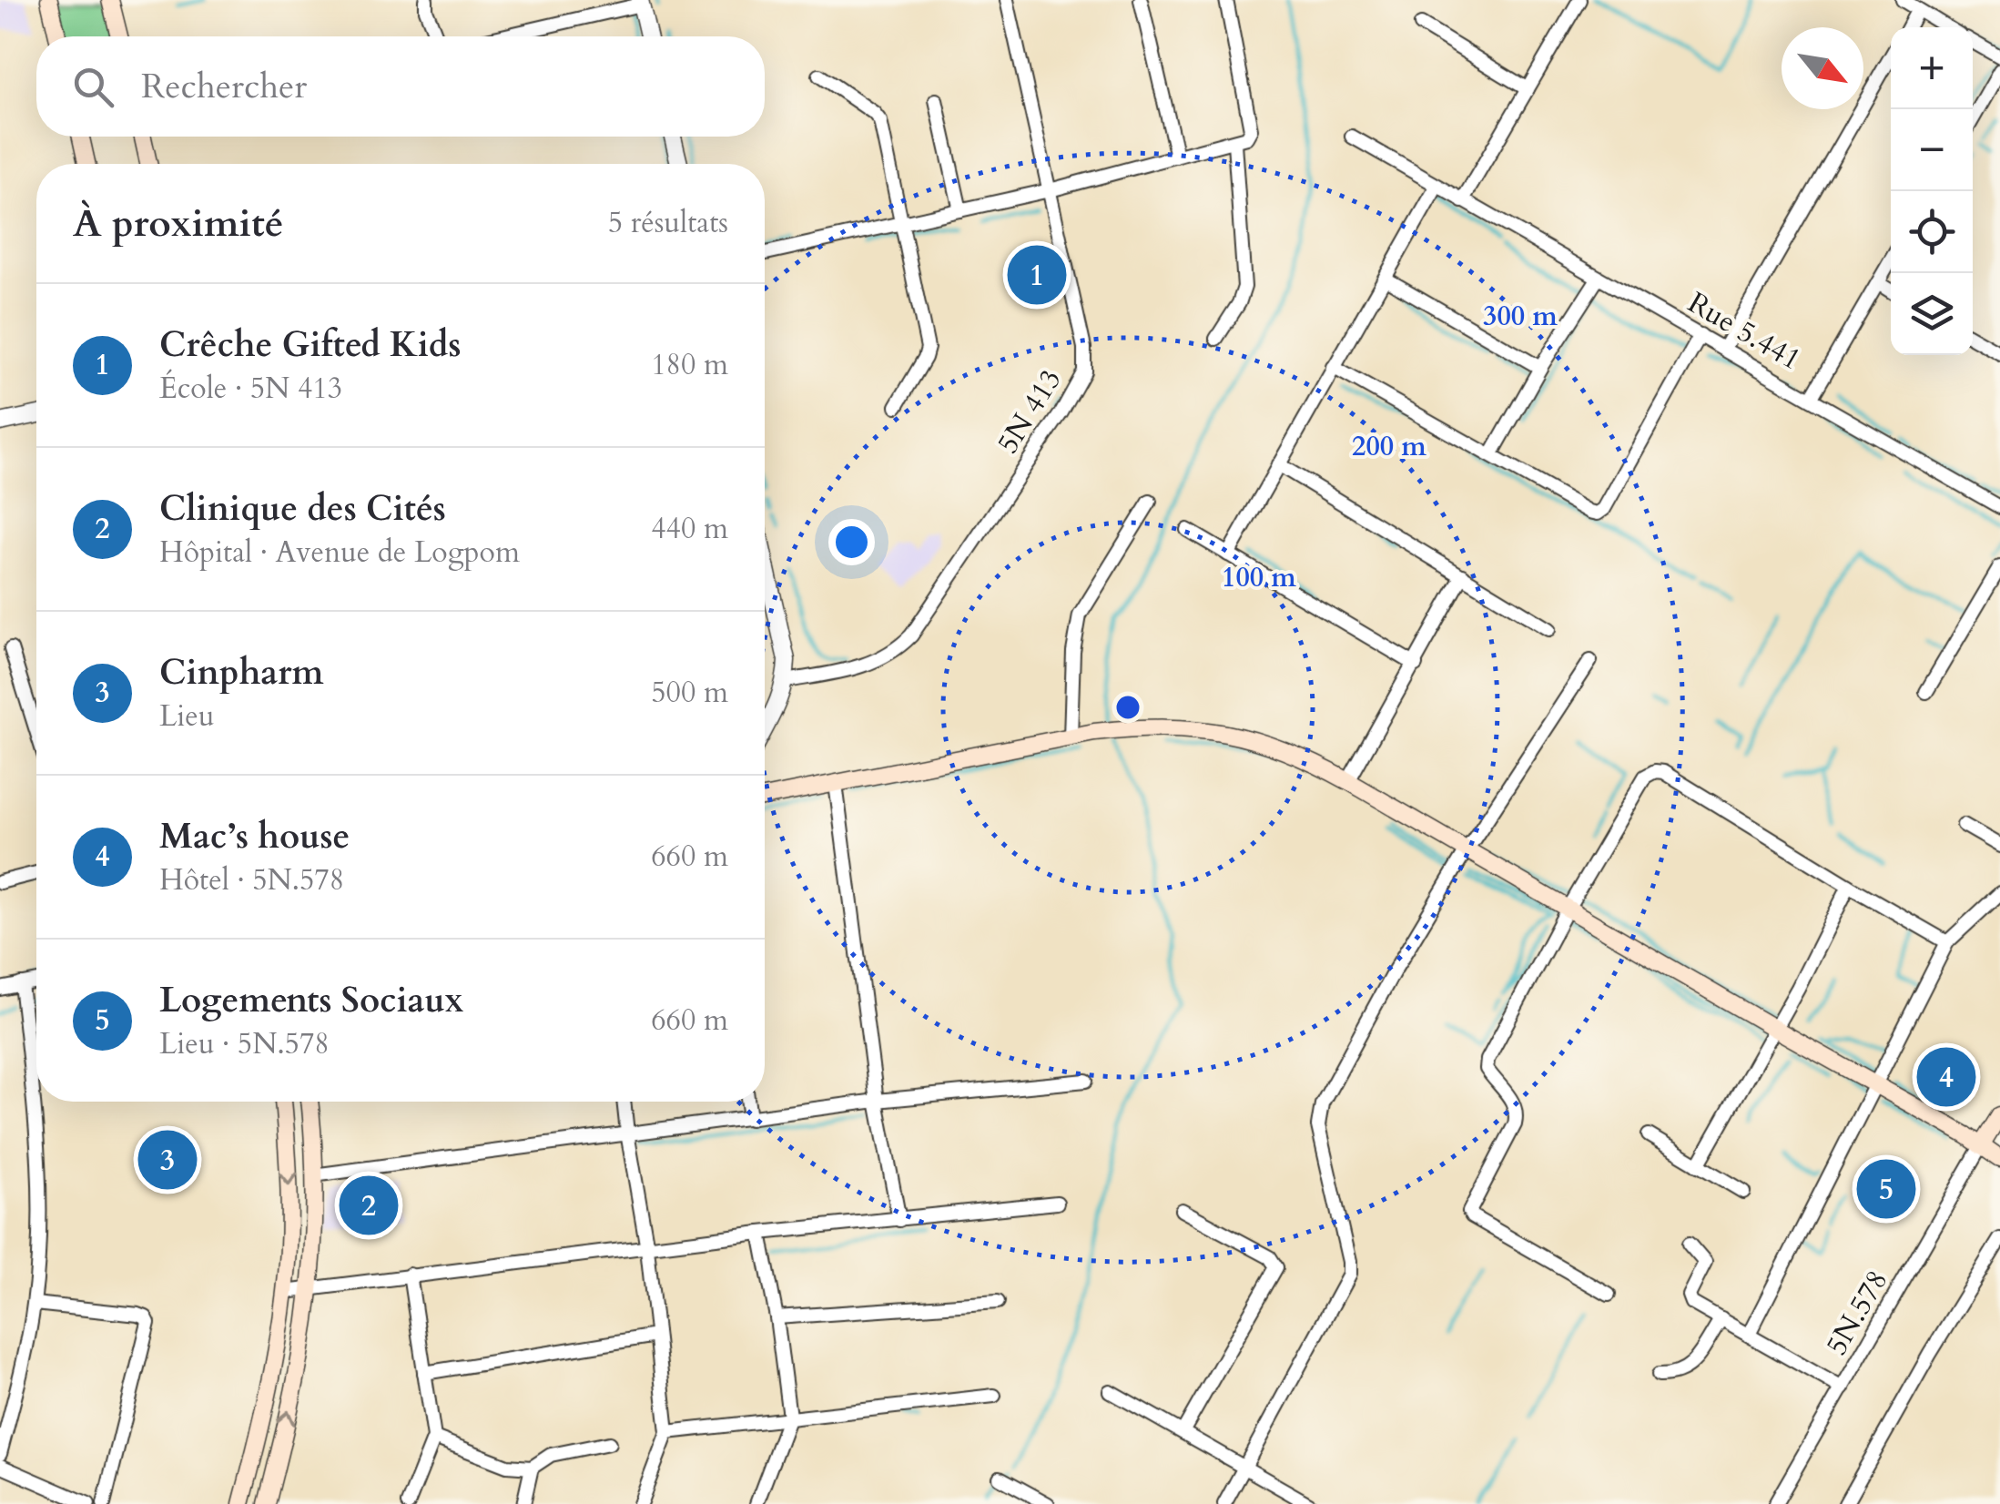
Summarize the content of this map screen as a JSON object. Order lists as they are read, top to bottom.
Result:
{
  "streets": {
    "street": ["Rue 5.441", "5N 413", "5N.578"]
  },
  "north": "bottom right",
  "page": {
    "map_buttons": ["+", "−"],
    "search": "Rechercher",
    "heading": ["À proximité", "5 résultats"],
    "pins": [
      "1",
      "4",
      "3",
      "5",
      "2"
    ],
    "list": [
      {
        "mark": "1",
        "name": "Crêche Gifted Kids",
        "note": "École · 5N 413",
        "value": "180 m"
      },
      {
        "mark": "2",
        "name": "Clinique des Cités",
        "note": "Hôpital · Avenue de Logpom",
        "value": "440 m"
      },
      {
        "mark": "3",
        "name": "Cinpharm",
        "note": "Lieu",
        "value": "500 m"
      },
      {
        "mark": "4",
        "name": "Mac’s house",
        "note": "Hôtel · 5N.578",
        "value": "660 m"
      },
      {
        "mark": "5",
        "name": "Logements Sociaux",
        "note": "Lieu · 5N.578",
        "value": "660 m"
      }
    ]
  },
  "rings": ["300 m", "200 m", "100 m"]
}
